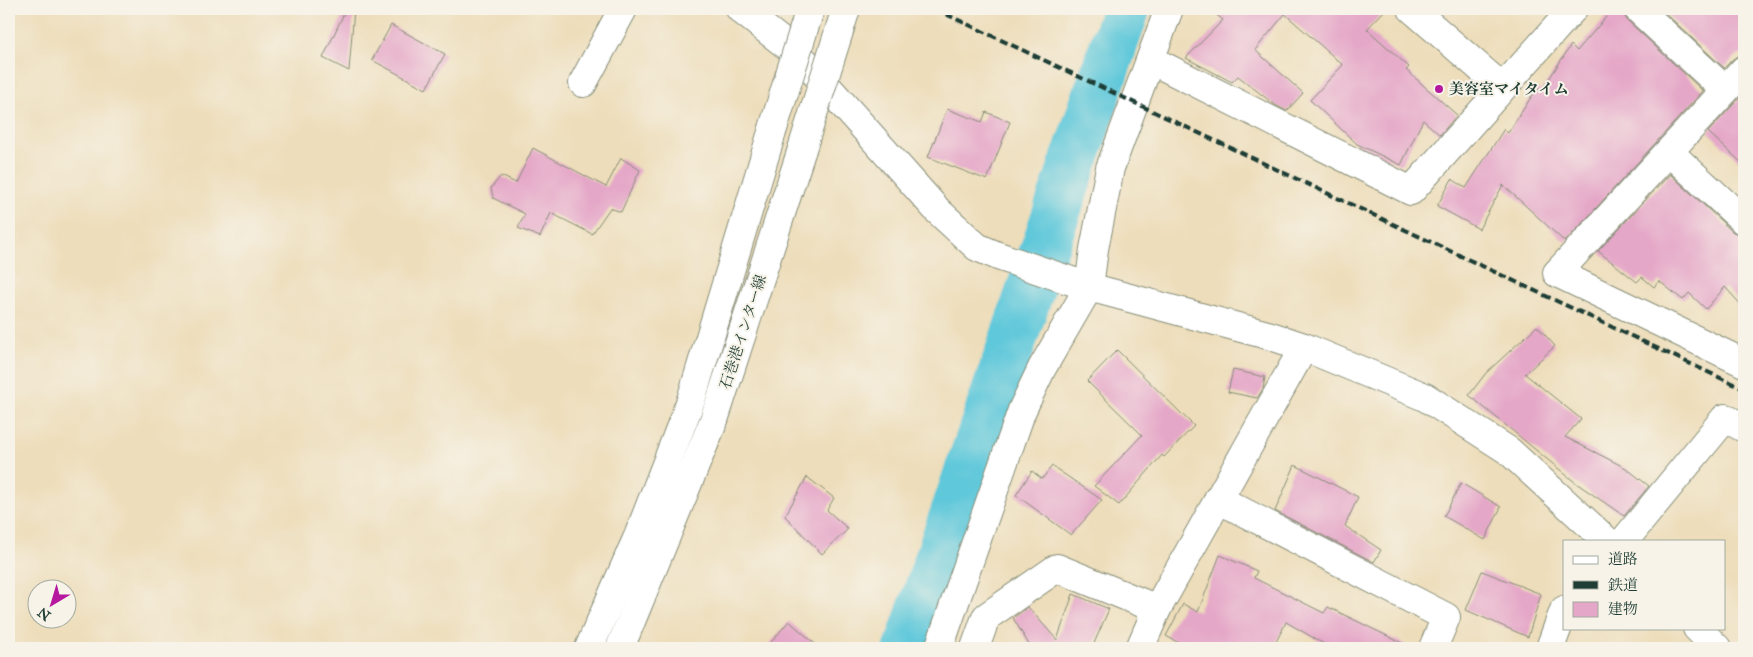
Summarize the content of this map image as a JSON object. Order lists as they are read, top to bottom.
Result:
{
  "streets": {
    "street": ["石巻港インター線"]
  },
  "places": ["美容室マイタイム"],
  "legend": ["道路", "鉄道", "建物"],
  "north": "bottom left"
}
